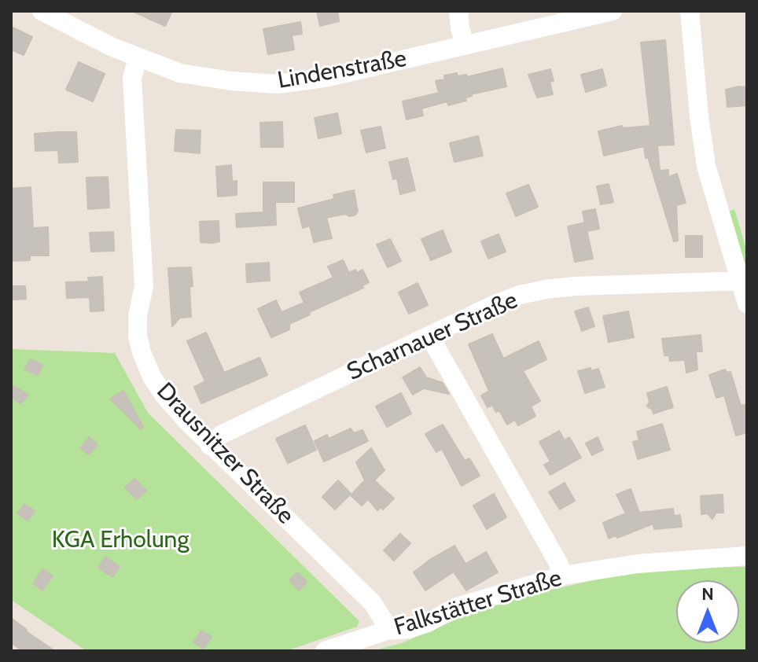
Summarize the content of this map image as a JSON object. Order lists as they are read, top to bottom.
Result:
{
  "streets": {
    "street": [
      "Lindenstraße",
      "Scharnauer Straße",
      "Drausnitzer Straße",
      "Falkstätter Straße"
    ]
  },
  "crossings": [
    ["Lindenstraße", "Drausnitzer Straße"],
    ["Scharnauer Straße", "Drausnitzer Straße"],
    ["Drausnitzer Straße", "Falkstätter Straße"]
  ],
  "parks": ["KGA Erholung"],
  "north": "top"
}
